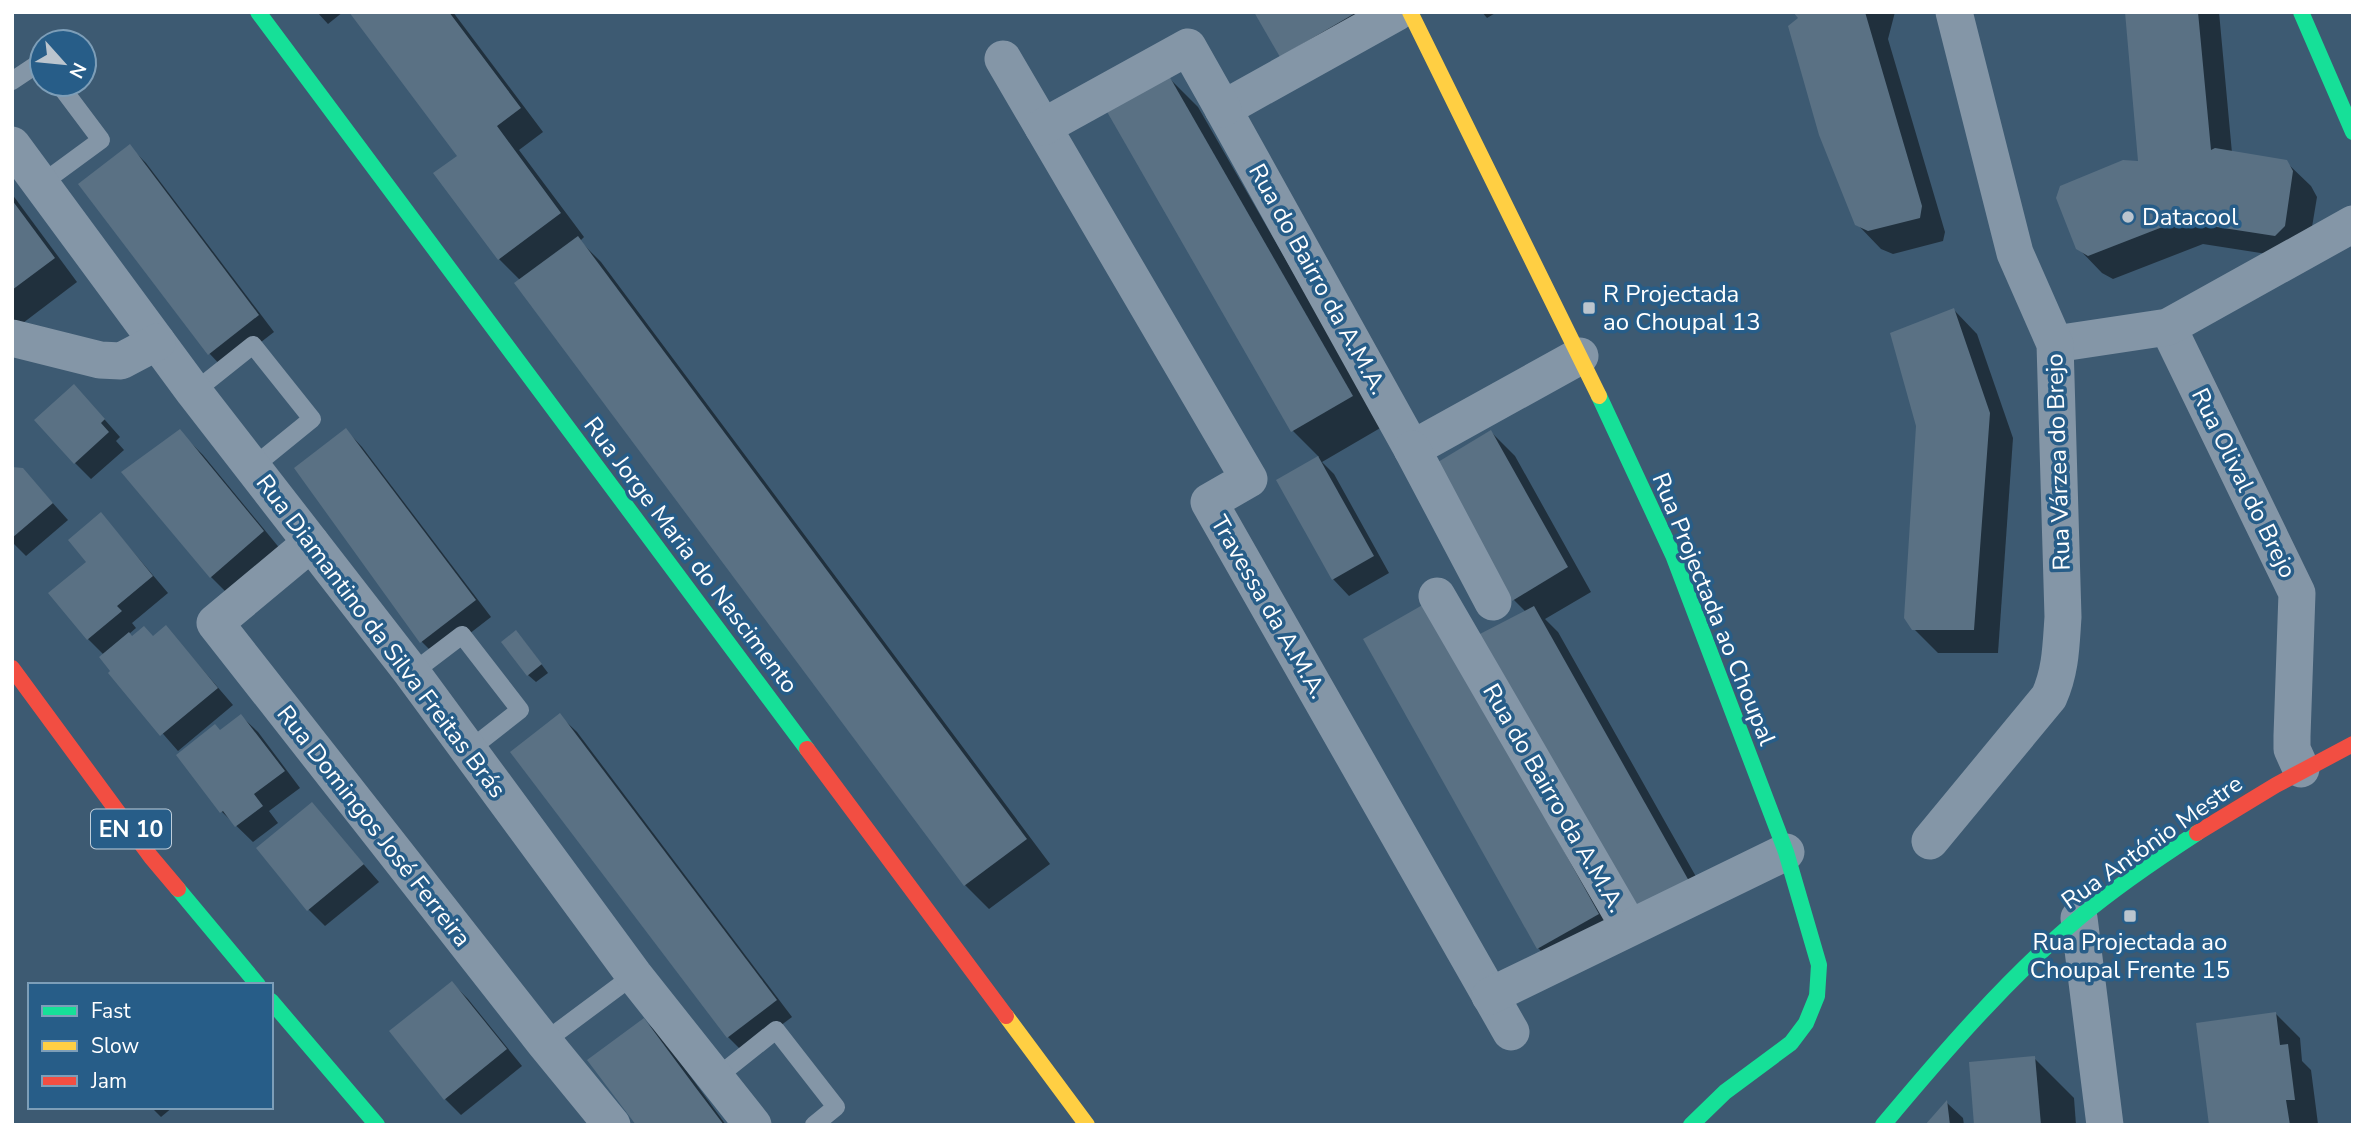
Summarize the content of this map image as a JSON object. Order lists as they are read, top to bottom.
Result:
{
  "streets": {
    "street": [
      "Rua do Bairro da A.M.A.",
      "Rua Várzea do Brejo",
      "Rua Olival do Brejo",
      "Rua Jorge Maria do Nascimento",
      "Travessa da A.M.A.",
      "Rua Projectada ao Choupal",
      "Rua Diamantino da Silva Freitas Brás",
      "Rua Domingos José Ferreira",
      "EN 10",
      "Rua António Mestre"
    ]
  },
  "crossings": [
    ["Rua do Bairro da A.M.A.", "Travessa da A.M.A."],
    ["Rua do Bairro da A.M.A.", "Rua Projectada ao Choupal"],
    ["Rua Olival do Brejo", "Rua António Mestre"],
    ["Rua Diamantino da Silva Freitas Brás", "Rua Domingos José Ferreira"]
  ],
  "places": {
    "other": ["Datacool"],
    "transit": ["R Projectada ao Choupal 13", "Rua Projectada ao Choupal Frente 15"]
  },
  "legend": ["Fast", "Slow", "Jam"],
  "north": "bottom right"
}
